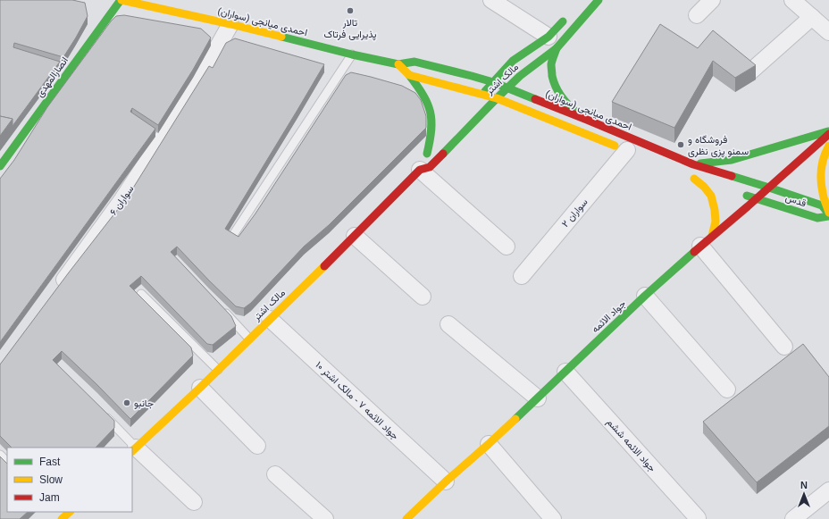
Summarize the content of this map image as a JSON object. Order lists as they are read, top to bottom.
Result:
{
  "streets": {
    "main road": [
      "احمدی میانجی (سواران)",
      "انصارالمهدی",
      "مالک اشتر",
      "قدس",
      "جواد الائمه"
    ],
    "street": [
      "سواران ۶",
      "سواران ۲",
      "جواد الائمه ۷ - مالک اشتر ۱۰",
      "جواد الائمه ششم"
    ]
  },
  "crossings": [
    ["احمدی میانجی (سواران)", "انصارالمهدی"],
    ["احمدی میانجی (سواران)", "مالک اشتر"],
    ["احمدی میانجی (سواران)", "سواران ۶"],
    ["احمدی میانجی (سواران)", "قدس"],
    ["احمدی میانجی (سواران)", "جواد الائمه"],
    ["مالک اشتر", "جواد الائمه ۷ - مالک اشتر ۱۰"],
    ["قدس", "جواد الائمه"],
    ["جواد الائمه", "جواد الائمه ۷ - مالک اشتر ۱۰"],
    ["جواد الائمه", "جواد الائمه ششم"]
  ],
  "places": ["تالار پذیرایی فرتاک", "فروشگاه و سمنو پزی نظری", "جانبو"],
  "legend": ["Fast", "Slow", "Jam"],
  "north": "top"
}
